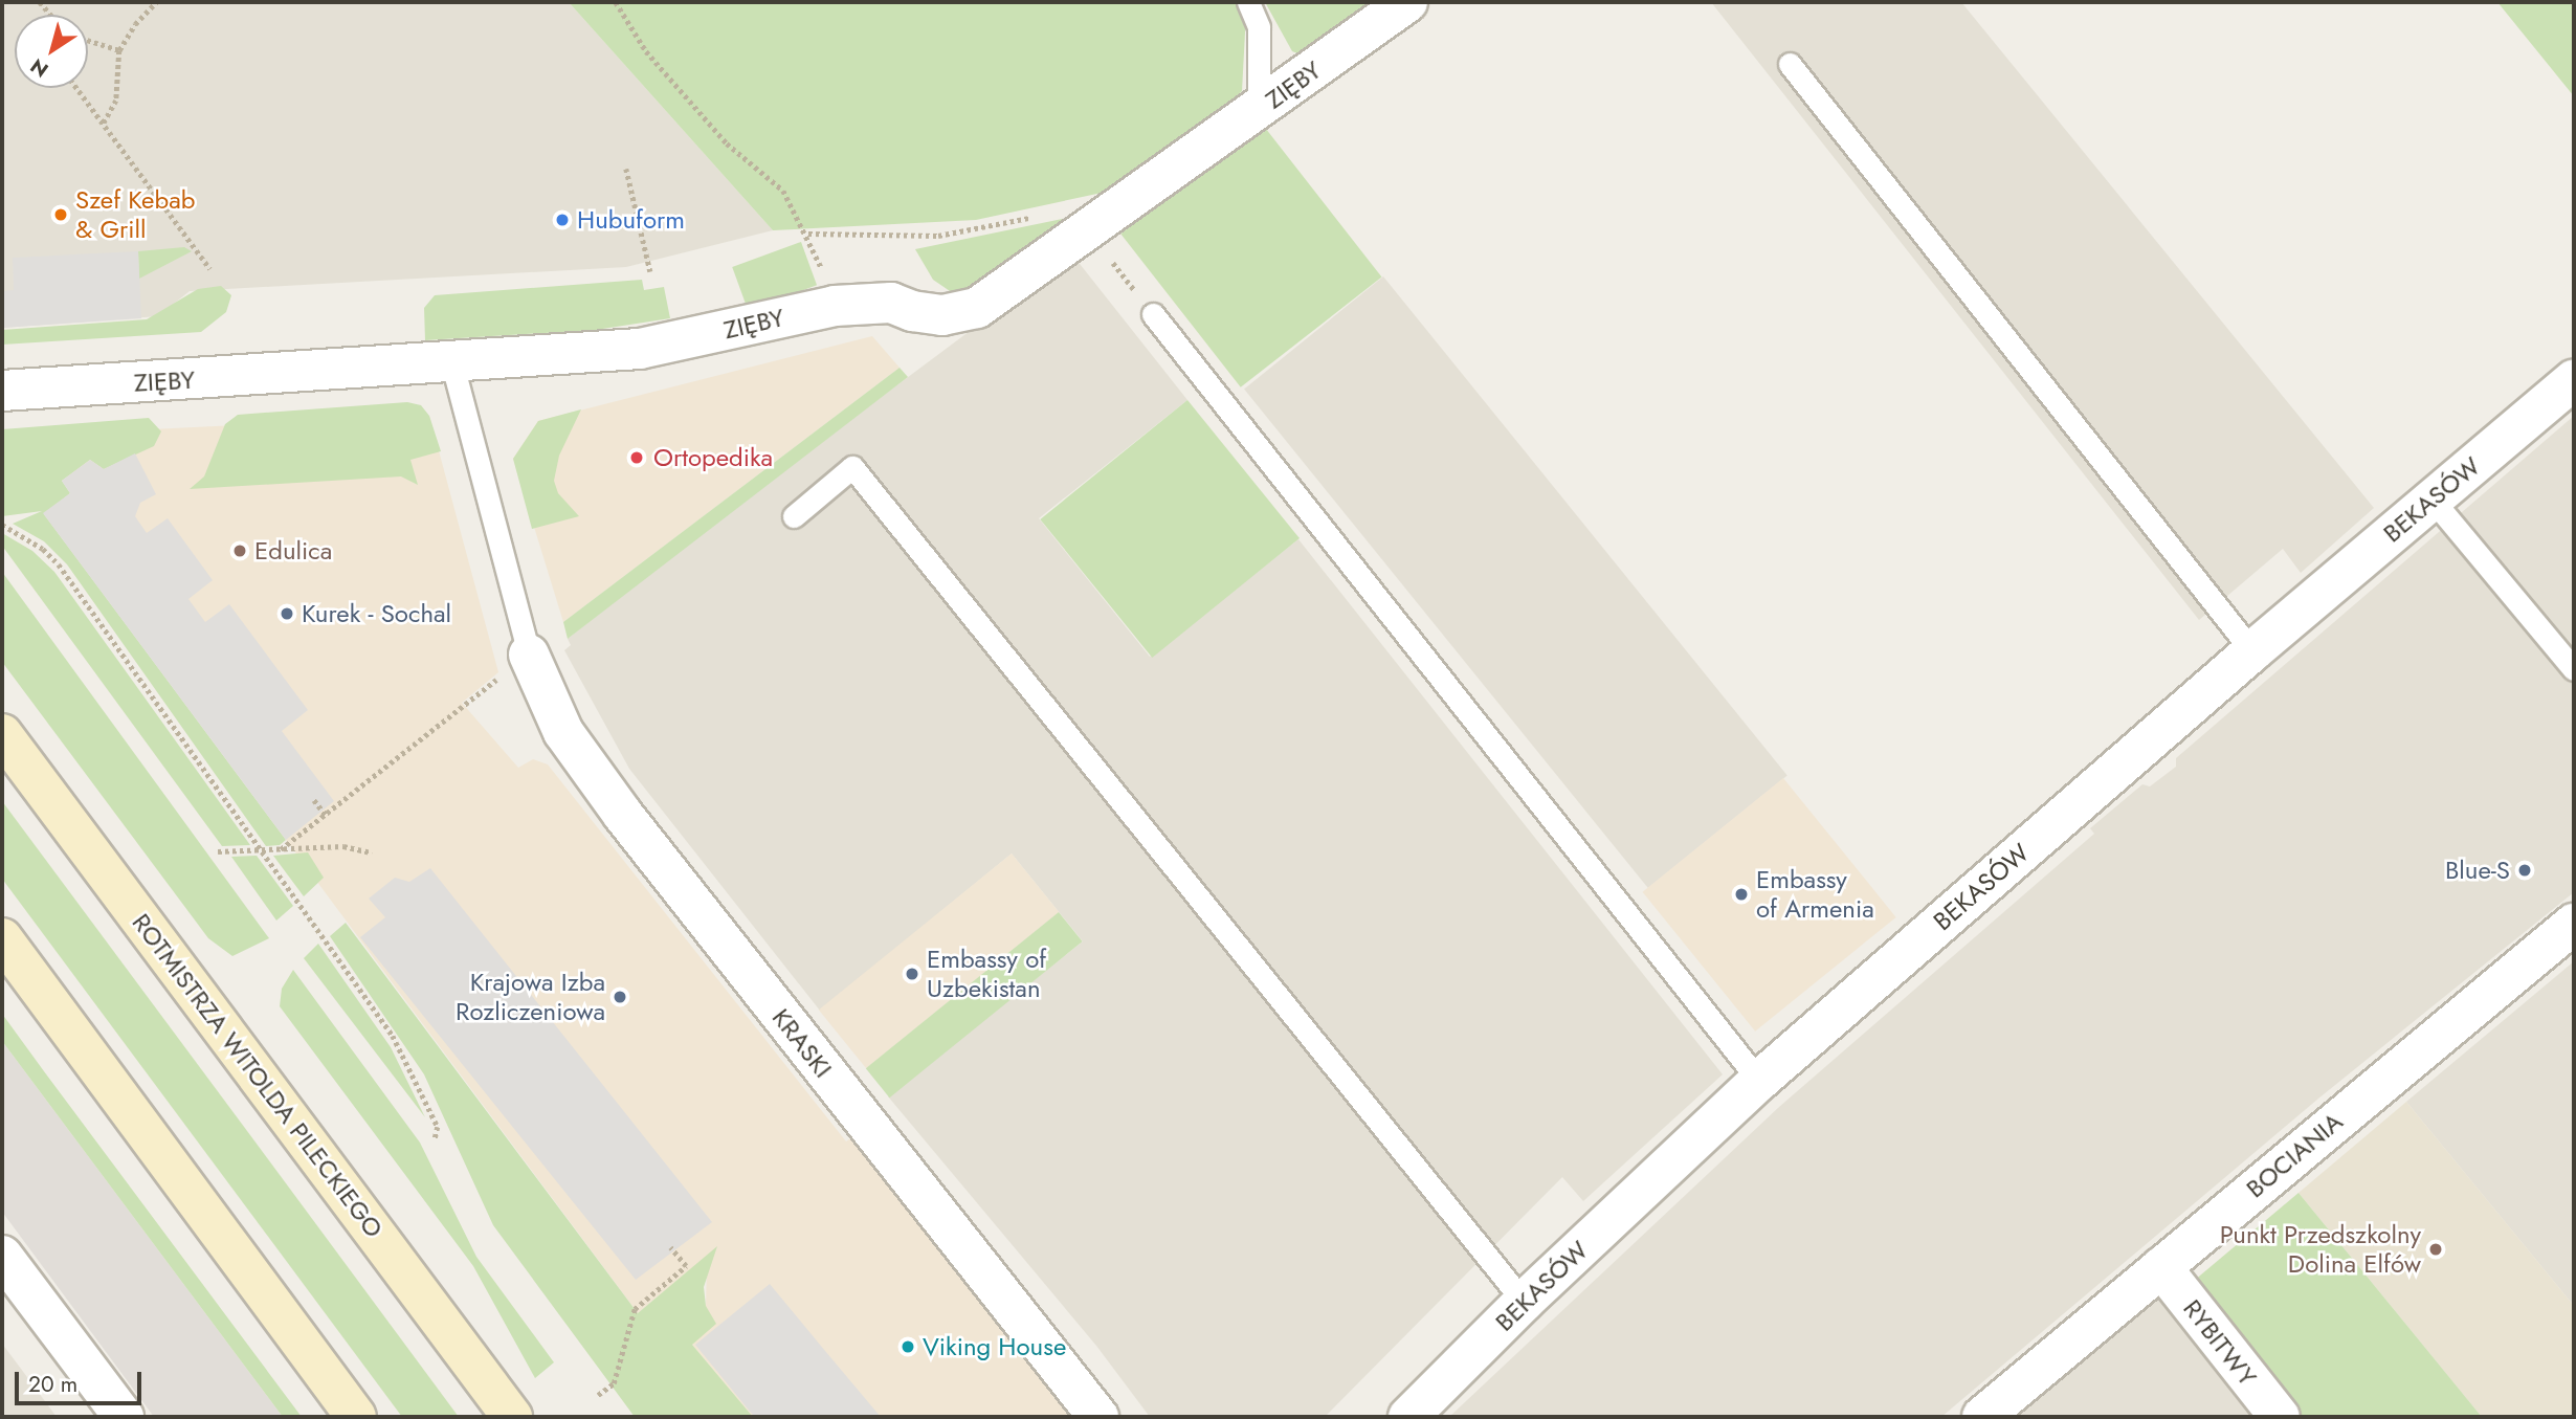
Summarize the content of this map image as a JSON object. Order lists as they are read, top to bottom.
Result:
{
  "streets": {
    "main road": ["ROTMISTRZA WITOLDA PILECKIEGO"],
    "street": [
      "ZIĘBY",
      "BEKASÓW",
      "KRASKI",
      "BOCIANIA",
      "RYBITWY"
    ]
  },
  "crossings": [
    ["BOCIANIA", "RYBITWY"]
  ],
  "places": [
    "Szef Kebab & Grill",
    "Hubuform",
    "Ortopedika",
    "Edulica",
    "Kurek - Sochal",
    "Blue-S",
    "Embassy of Armenia",
    "Embassy of Uzbekistan",
    "Krajowa Izba Rozliczeniowa",
    "Punkt Przedszkolny Dolina Elfów",
    "Viking House"
  ],
  "scale_bar": "20 m",
  "north": "bottom left"
}
